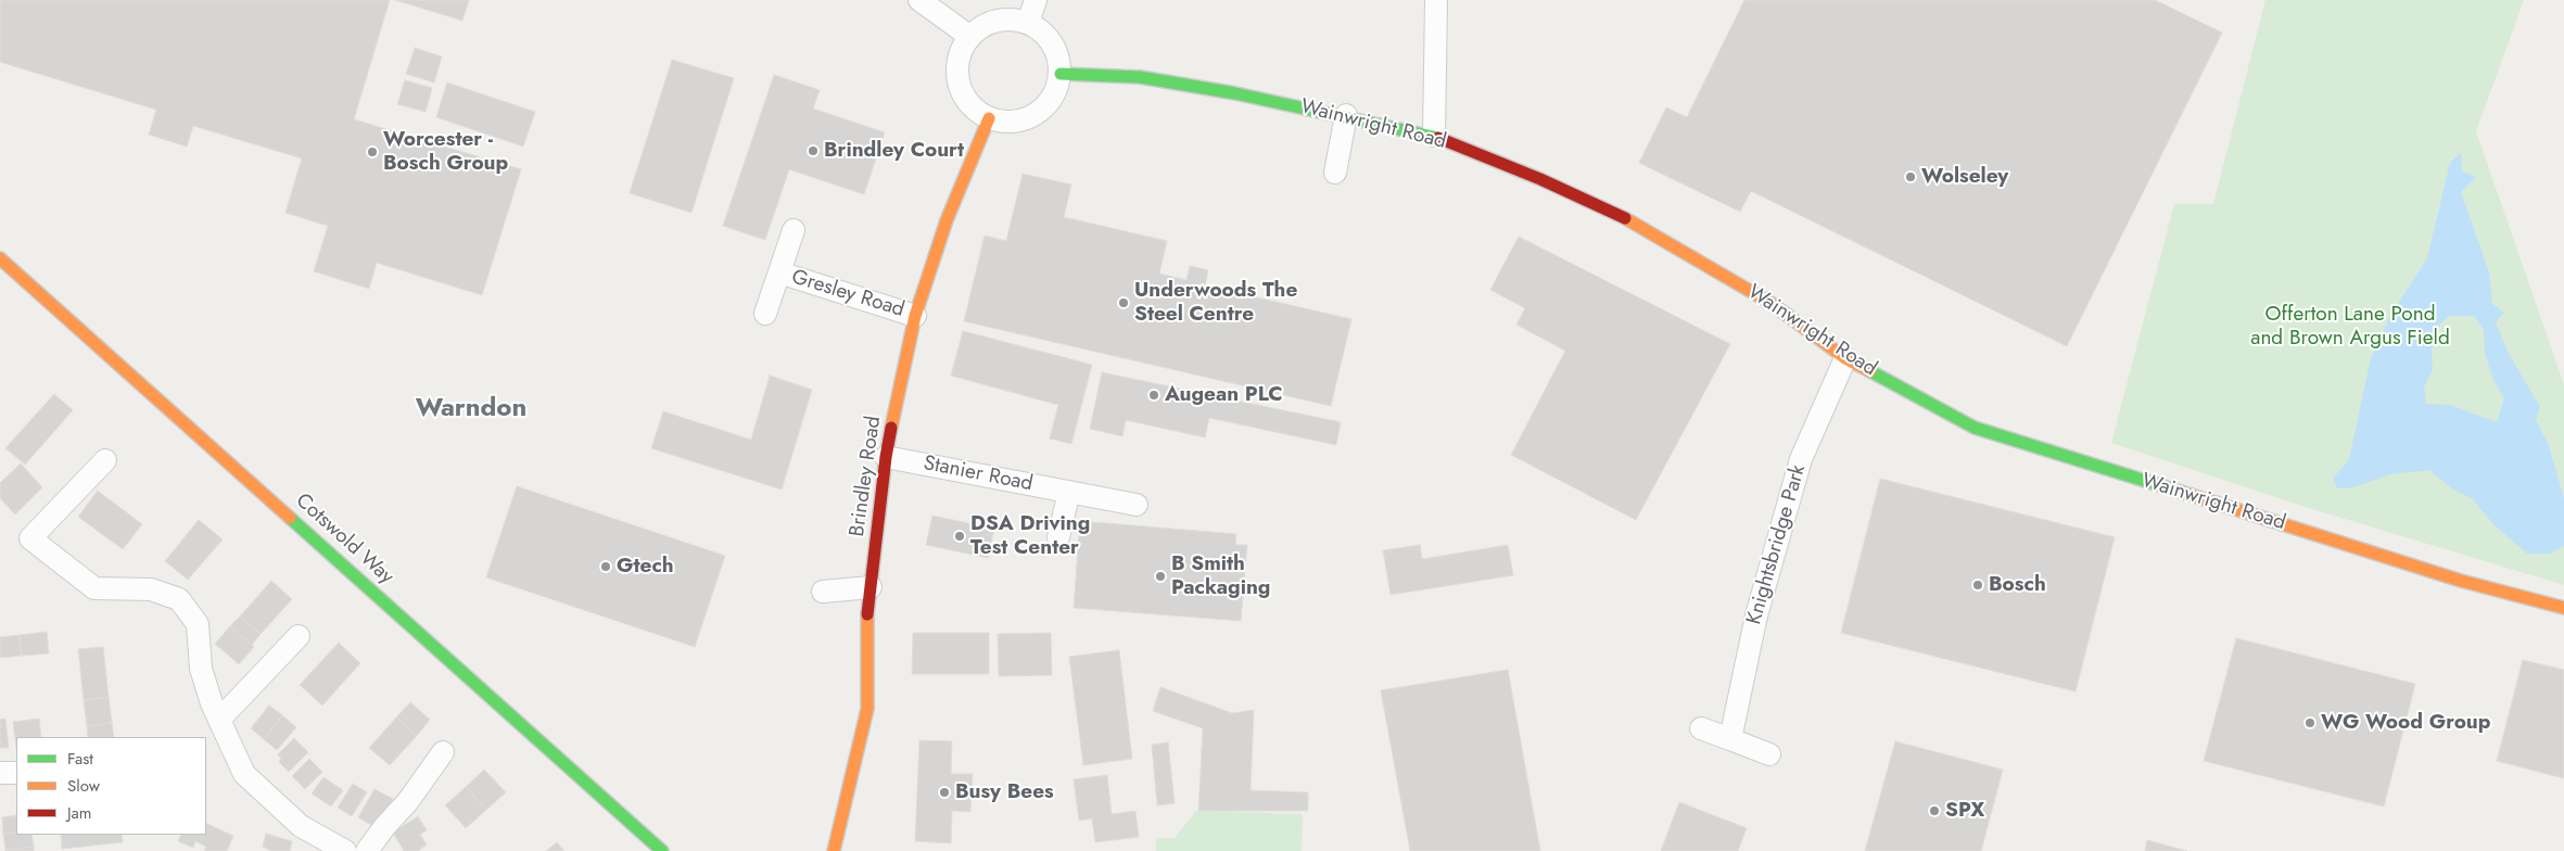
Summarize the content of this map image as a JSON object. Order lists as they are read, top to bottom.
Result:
{
  "streets": {
    "street": [
      "Wainwright Road",
      "Gresley Road",
      "Stanier Road",
      "Brindley Road",
      "Cotswold Way",
      "Knightsbridge Park"
    ]
  },
  "crossings": [
    ["Wainwright Road", "Brindley Road"],
    ["Wainwright Road", "Knightsbridge Park"],
    ["Gresley Road", "Brindley Road"],
    ["Stanier Road", "Brindley Road"]
  ],
  "districts": ["Warndon"],
  "parks": ["Offerton Lane Pond and Brown Argus Field"],
  "places": [
    "Brindley Court",
    "Worcester - Bosch Group",
    "Wolseley",
    "Underwoods The Steel Centre",
    "Augean PLC",
    "DSA Driving Test Center",
    "Gtech",
    "B Smith Packaging",
    "Bosch",
    "WG Wood Group",
    "Busy Bees",
    "SPX"
  ],
  "legend": ["Fast", "Slow", "Jam"]
}
